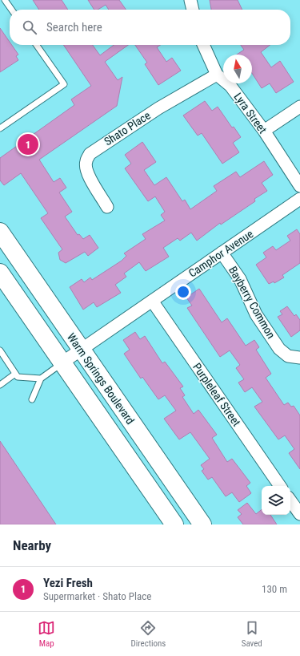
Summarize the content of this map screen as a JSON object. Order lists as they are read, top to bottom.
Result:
{
  "streets": {
    "main road": ["Warm Springs Boulevard"],
    "street": [
      "Lyra Street",
      "Shato Place",
      "Camphor Avenue",
      "Bayberry Common",
      "Purpleleaf Street"
    ]
  },
  "crossings": [
    ["Lyra Street", "Shato Place"],
    ["Camphor Avenue", "Bayberry Common"],
    ["Camphor Avenue", "Warm Springs Boulevard"],
    ["Camphor Avenue", "Purpleleaf Street"]
  ],
  "north": "top",
  "page": {
    "search": "Search here",
    "pins": "1",
    "heading": "Nearby",
    "list": [
      {
        "mark": "1",
        "name": "Yezi Fresh",
        "note": "Supermarket · Shato Place",
        "value": "130 m"
      }
    ],
    "nav": ["Map", "Directions", "Saved"]
  }
}
